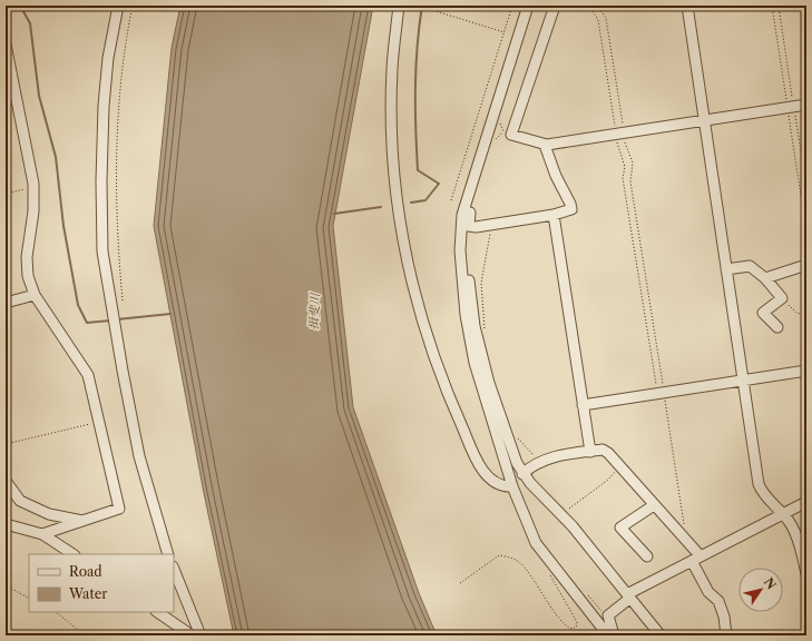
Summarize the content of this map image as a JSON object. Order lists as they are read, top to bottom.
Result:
{
  "water": ["揖斐川"],
  "legend": ["Road", "Water"],
  "north": "top right"
}
